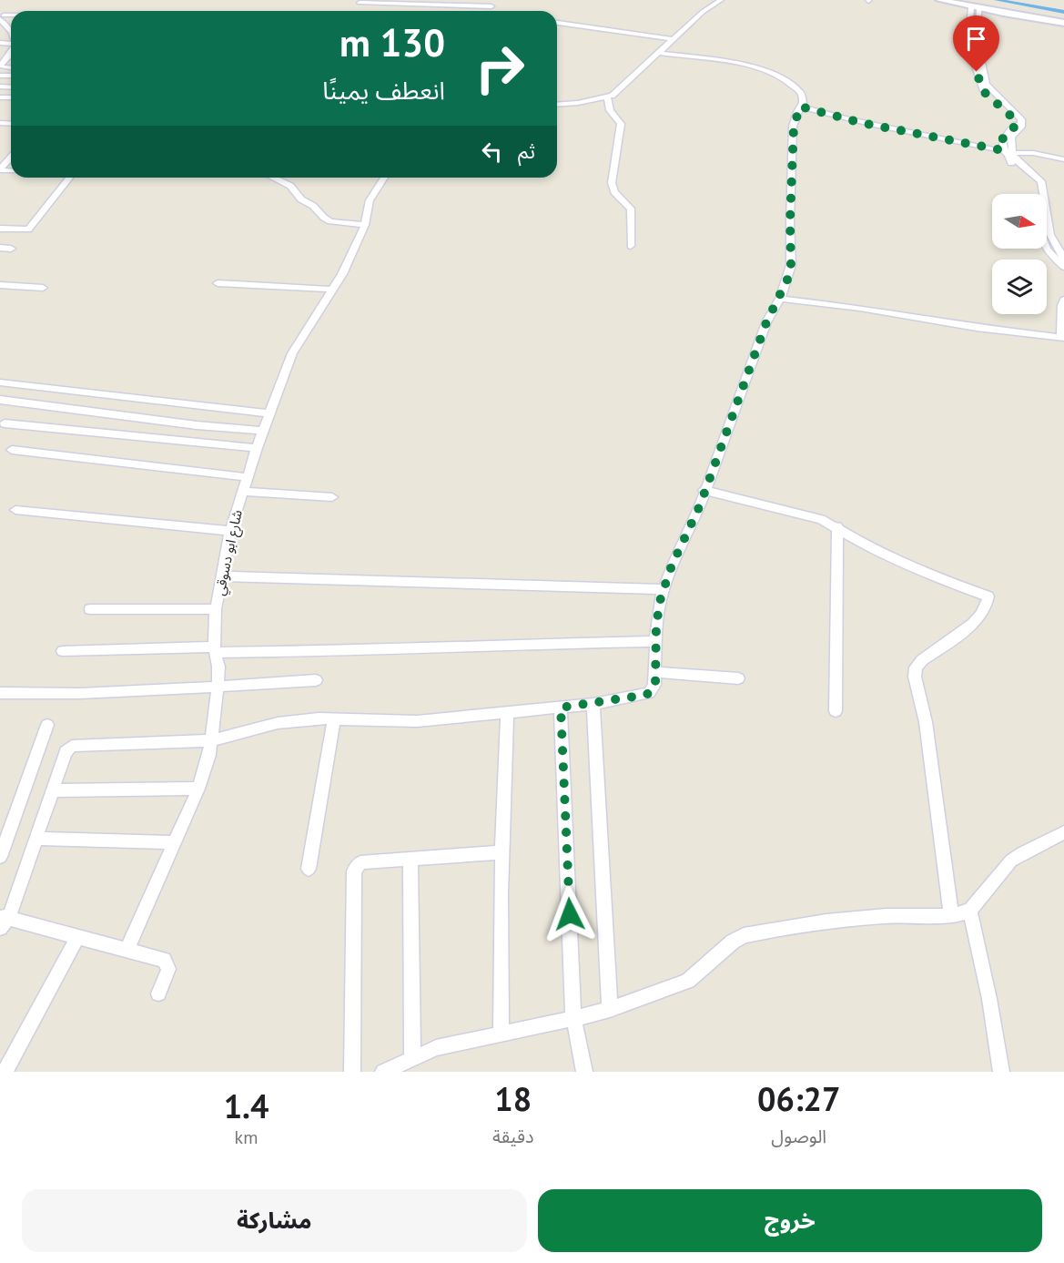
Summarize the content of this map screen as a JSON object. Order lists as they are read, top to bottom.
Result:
{
  "streets": {
    "street": ["شارع ابو دسوقي"]
  },
  "north": "right",
  "page": {
    "turn": ["130 m", "انعطف يمينًا"],
    "then": "ثم",
    "eta": [
      "06:27",
      "الوصول",
      "18",
      "دقيقة",
      "1.4",
      "km"
    ],
    "buttons": ["خروج", "مشاركة"]
  }
}
